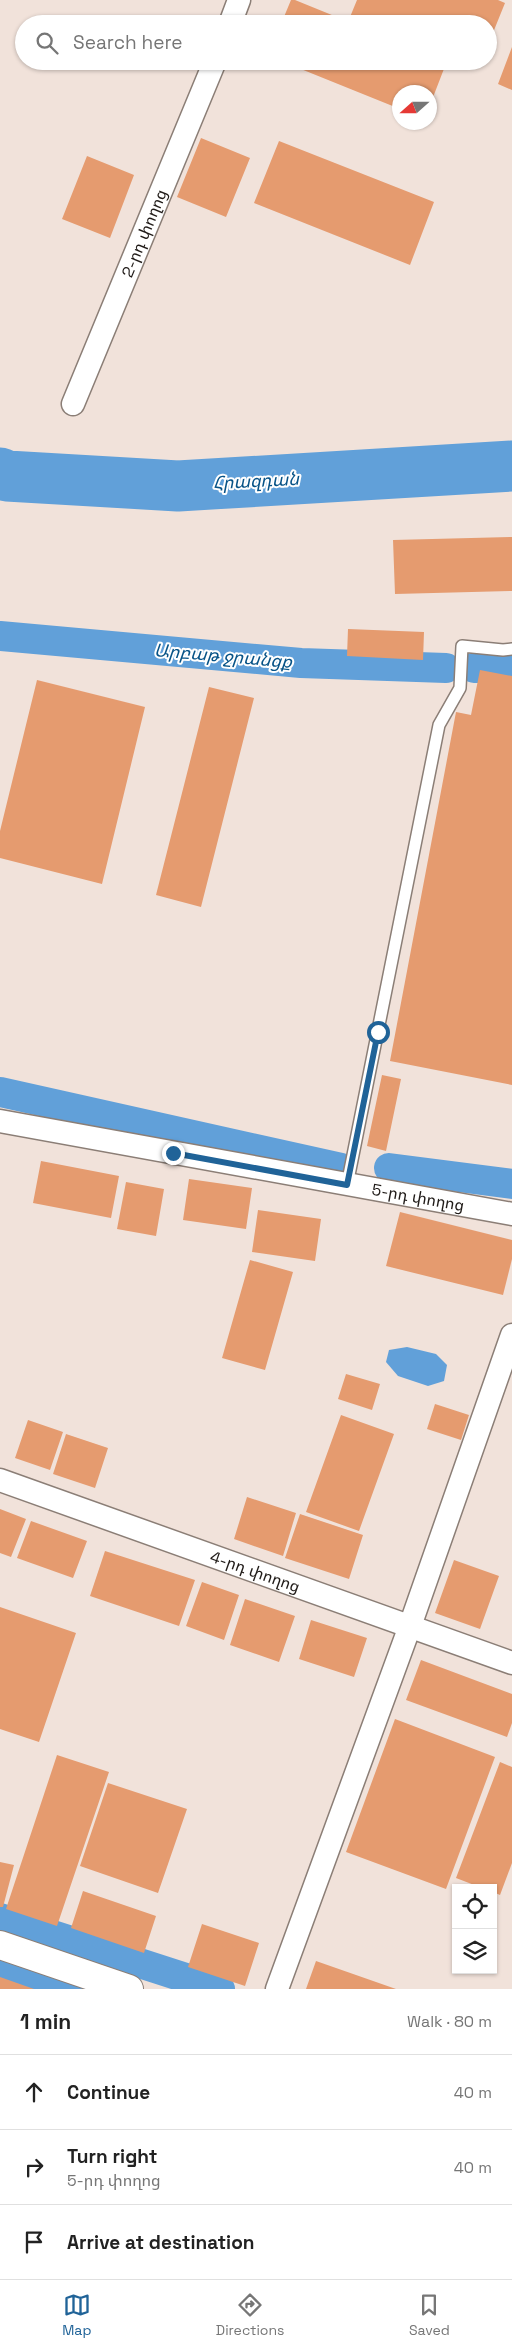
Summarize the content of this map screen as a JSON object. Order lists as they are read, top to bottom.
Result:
{
  "streets": {
    "street": ["2-րդ փողոց", "5-րդ փողոց", "4-րդ փողոց"]
  },
  "water": ["Հրազդան", "Արբաթ ջրանցք"],
  "north": "left",
  "page": {
    "search": "Search here",
    "heading": ["1 min", "Walk · 80 m"],
    "list": [
      ["Continue", "40 m"],
      ["Turn right", "5-րդ փողոց", "40 m"],
      "Arrive at destination"
    ],
    "nav": ["Map", "Directions", "Saved"]
  }
}
